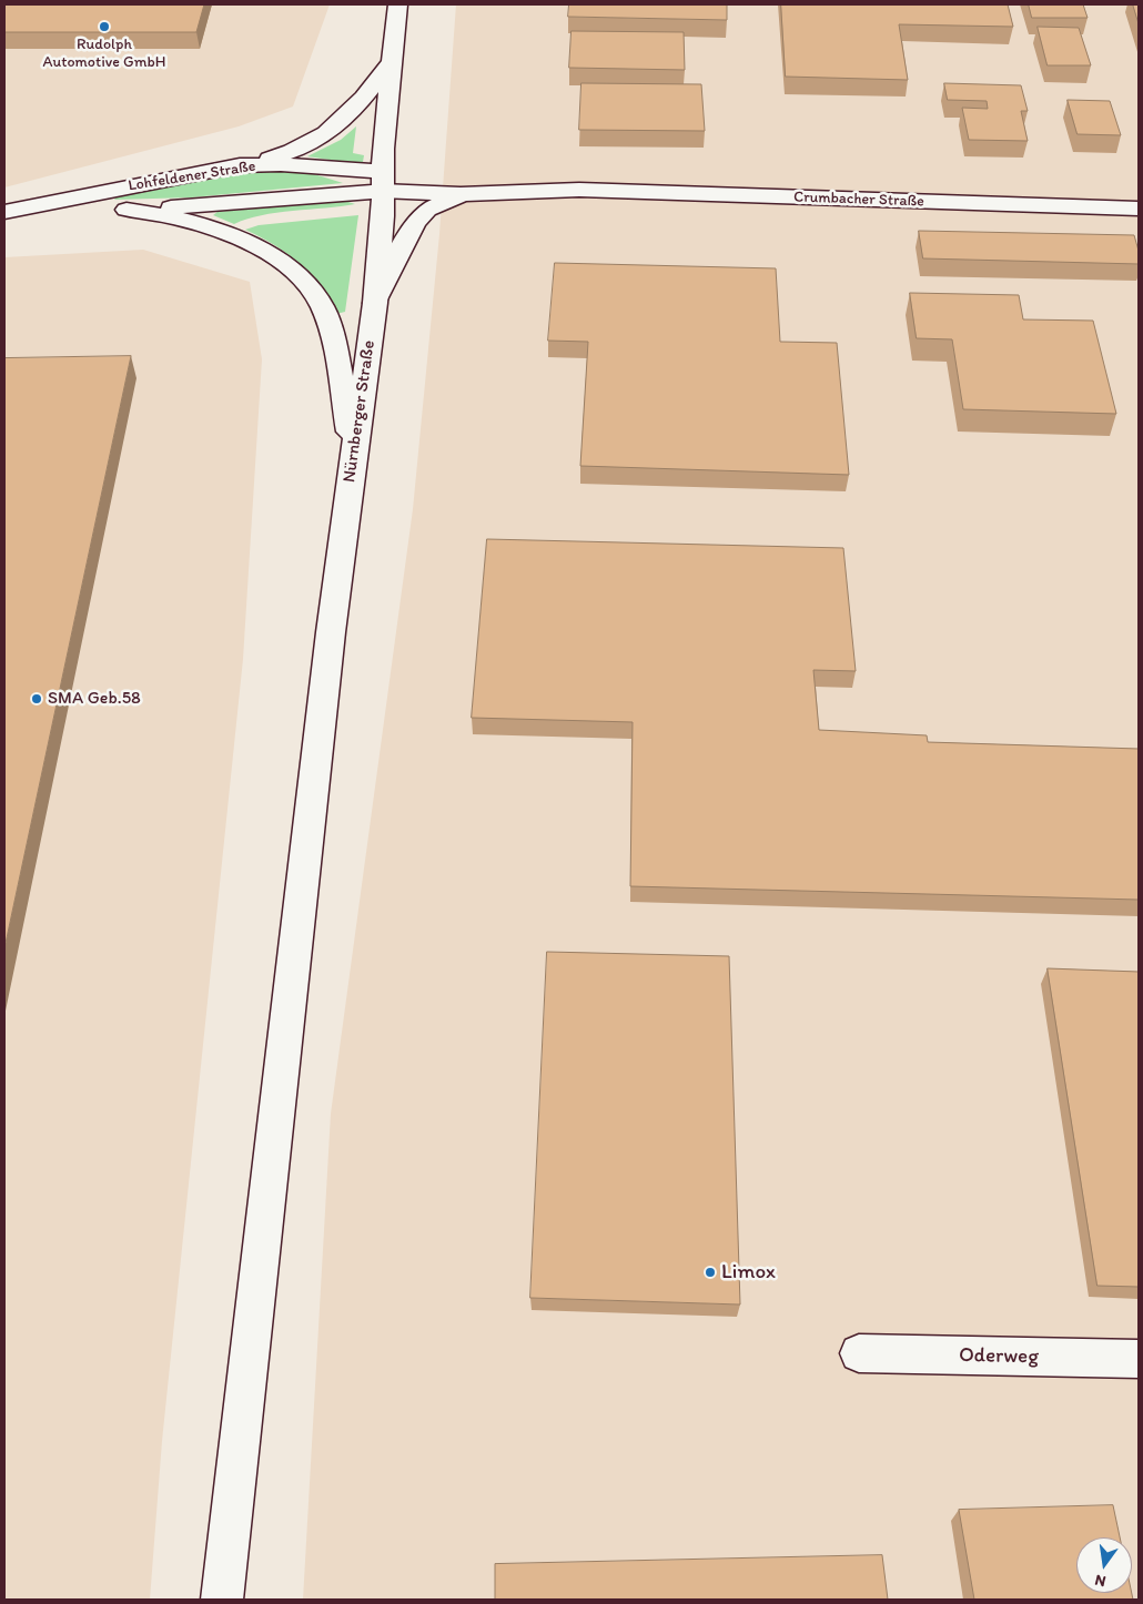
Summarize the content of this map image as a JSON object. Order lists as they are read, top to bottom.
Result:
{
  "streets": {
    "main road": [
      "Lohfeldener Straße",
      "Crumbacher Straße",
      "Nürnberger Straße",
      "Oderweg"
    ]
  },
  "crossings": [
    ["Lohfeldener Straße", "Crumbacher Straße"],
    ["Lohfeldener Straße", "Nürnberger Straße"],
    ["Crumbacher Straße", "Nürnberger Straße"]
  ],
  "places": ["Rudolph Automotive GmbH", "SMA Geb.58", "Limox"],
  "north": "bottom"
}
